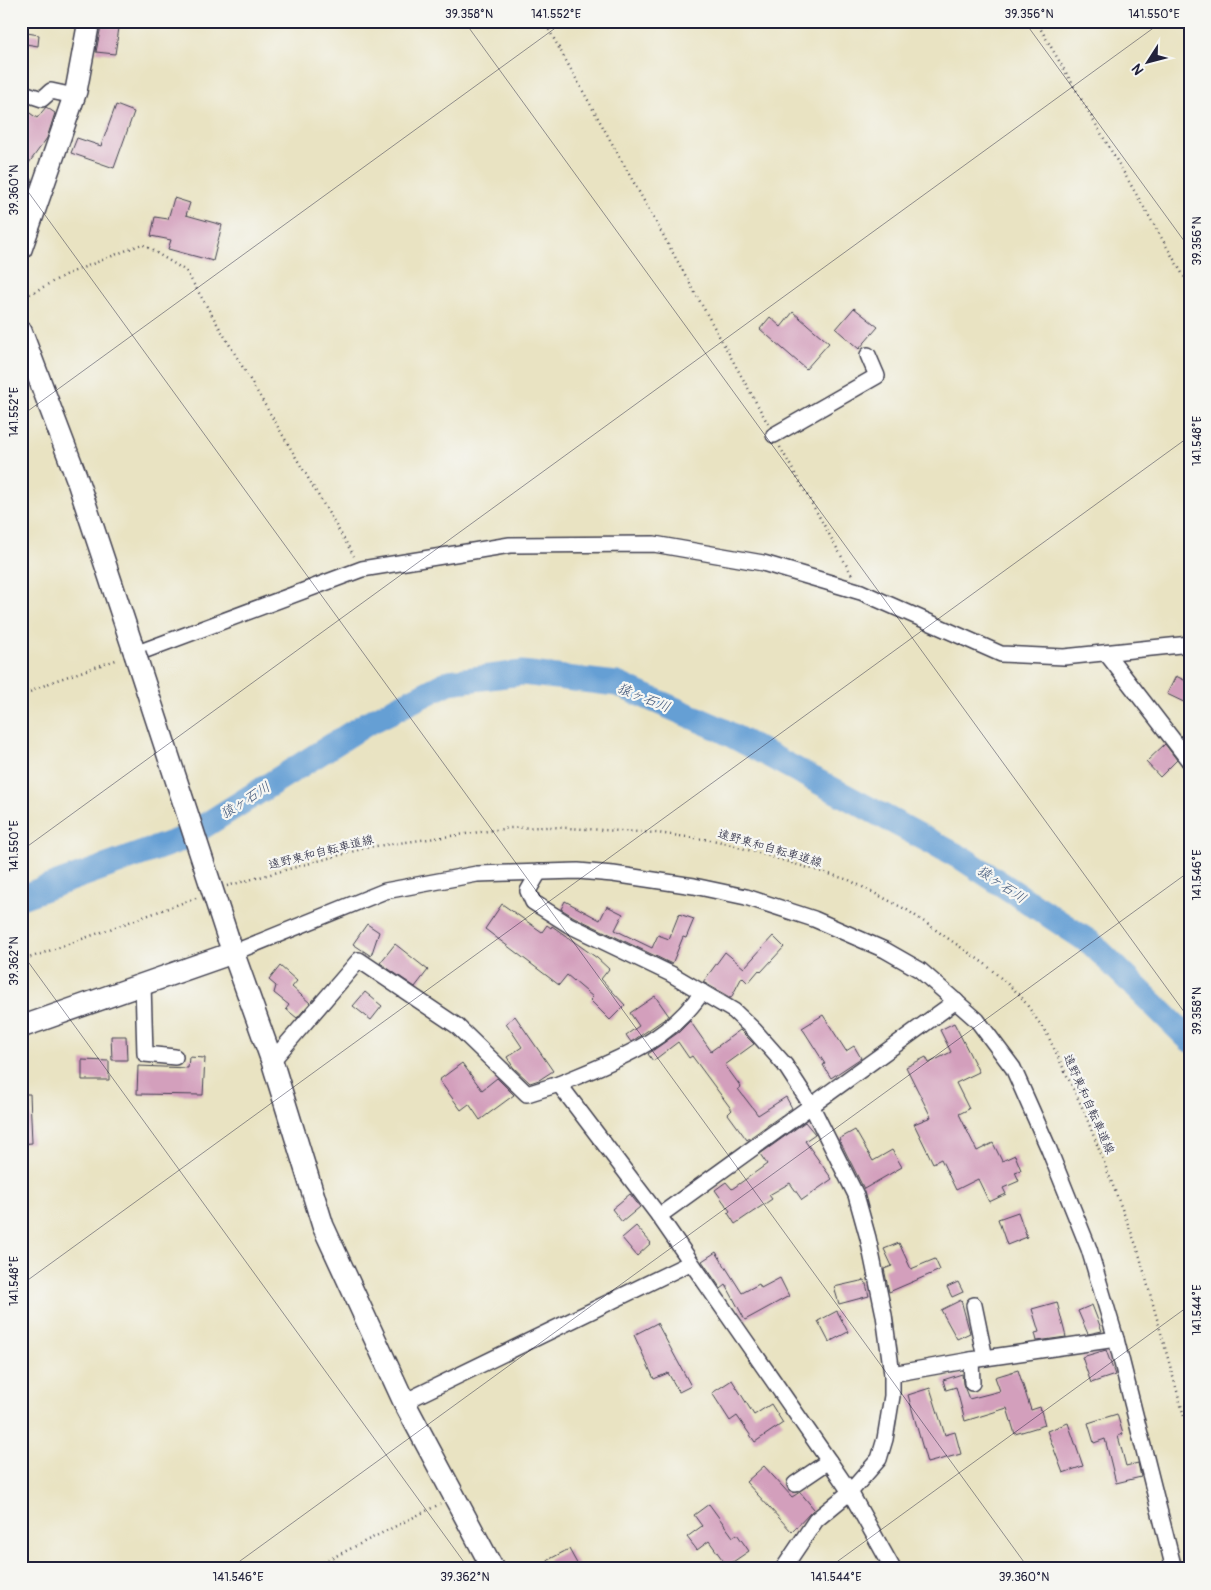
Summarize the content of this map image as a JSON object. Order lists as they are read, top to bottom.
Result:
{
  "streets": {
    "path": ["遠野東和自転車道線"]
  },
  "water": ["猿ヶ石川"],
  "north": "bottom left",
  "coordinates": [
    "39.358°N",
    "141.552°E",
    "39.356°N",
    "141.550°E",
    "39.360°N",
    "141.548°E",
    "141.546°E",
    "39.362°N",
    "141.544°E"
  ]
}
